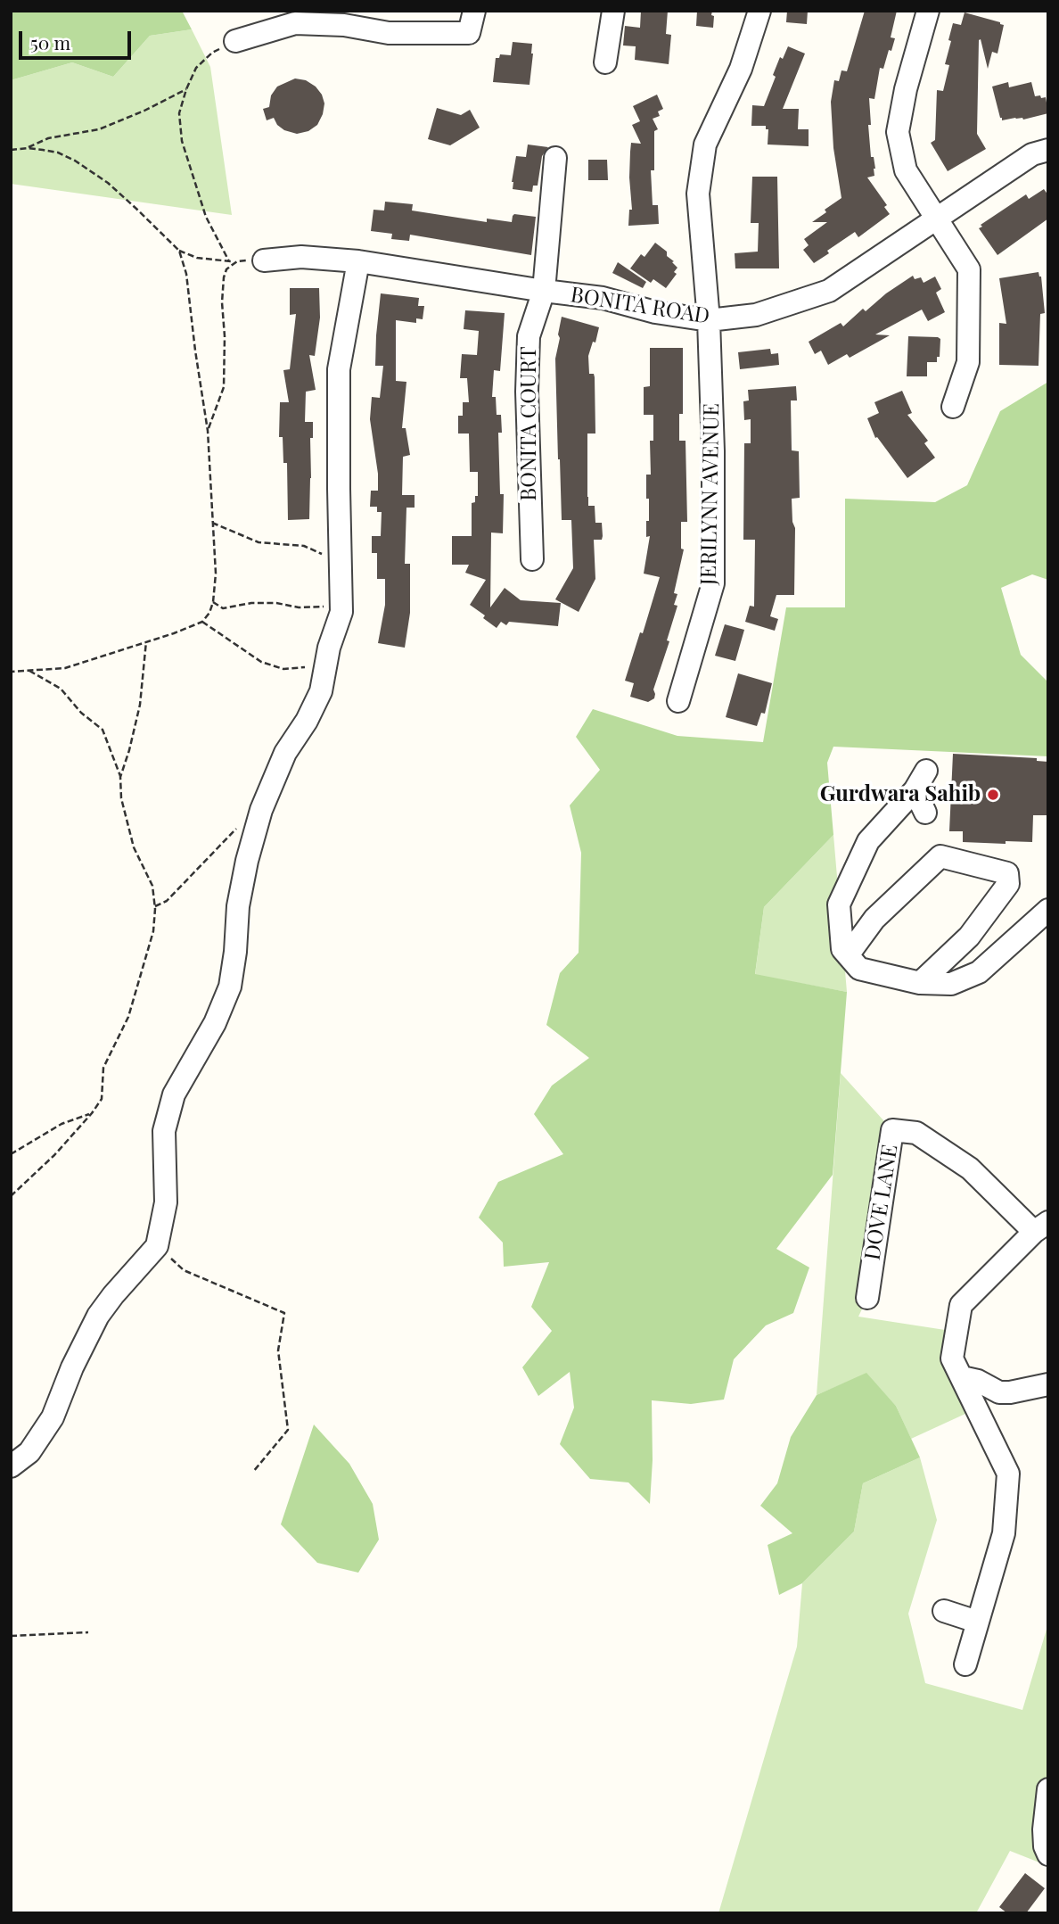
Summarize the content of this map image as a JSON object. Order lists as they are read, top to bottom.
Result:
{
  "streets": {
    "street": [
      "BONITA ROAD",
      "BONITA COURT",
      "JERILYNN AVENUE",
      "DOVE LANE"
    ]
  },
  "crossings": [
    ["BONITA ROAD", "BONITA COURT"],
    ["BONITA ROAD", "JERILYNN AVENUE"]
  ],
  "places": ["Gurdwara Sahib"],
  "scale_bar": "50 m"
}
